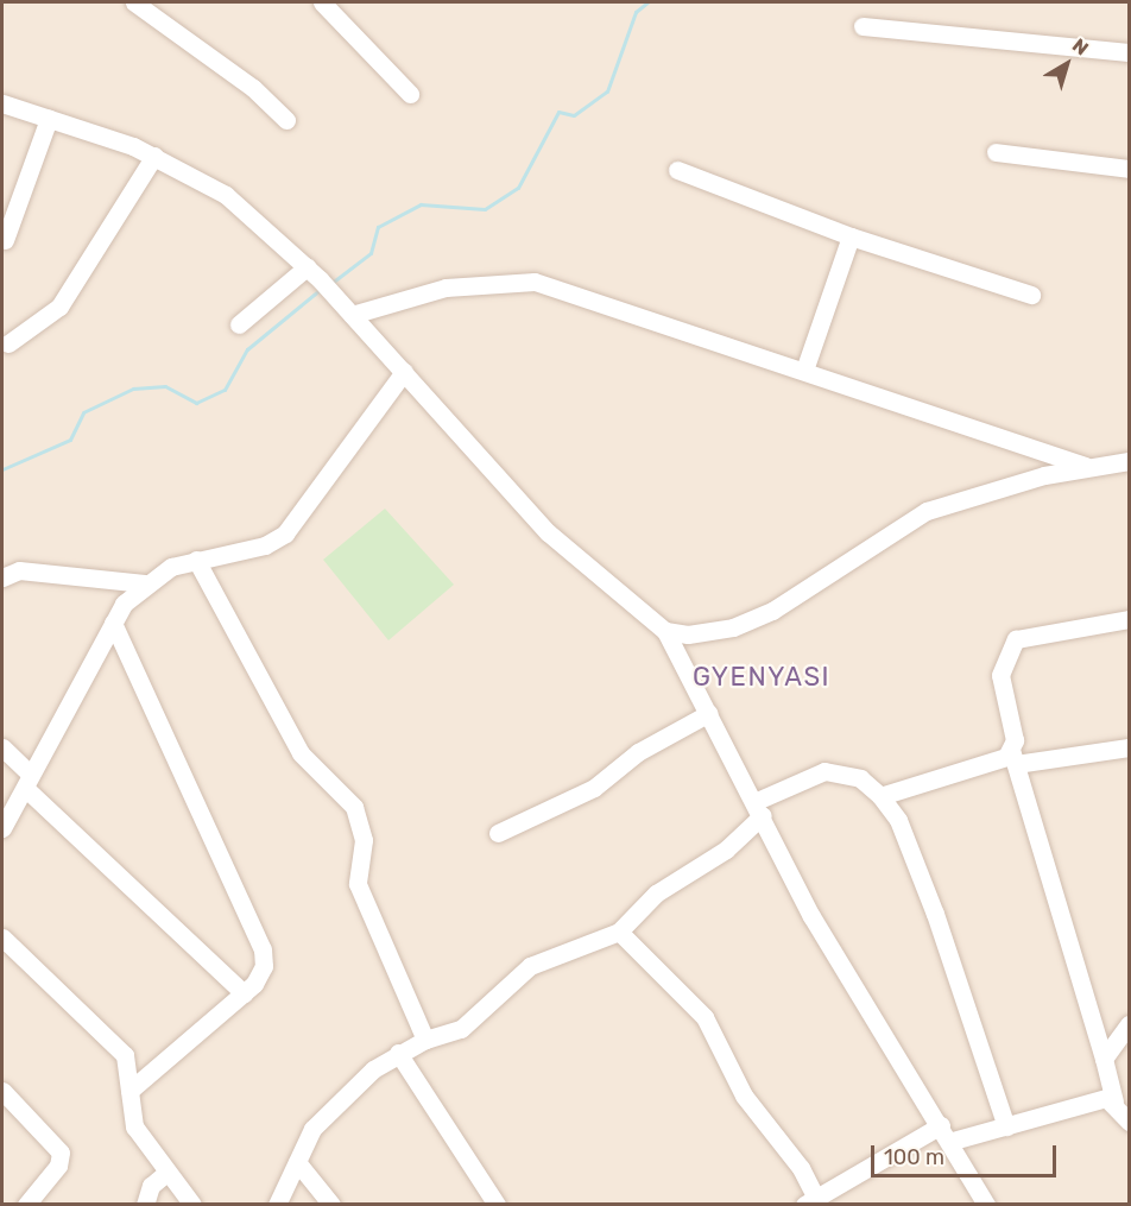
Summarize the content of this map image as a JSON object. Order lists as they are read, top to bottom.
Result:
{
  "districts": ["GYENYASI"],
  "scale_bar": "100 m",
  "north": "top right"
}
